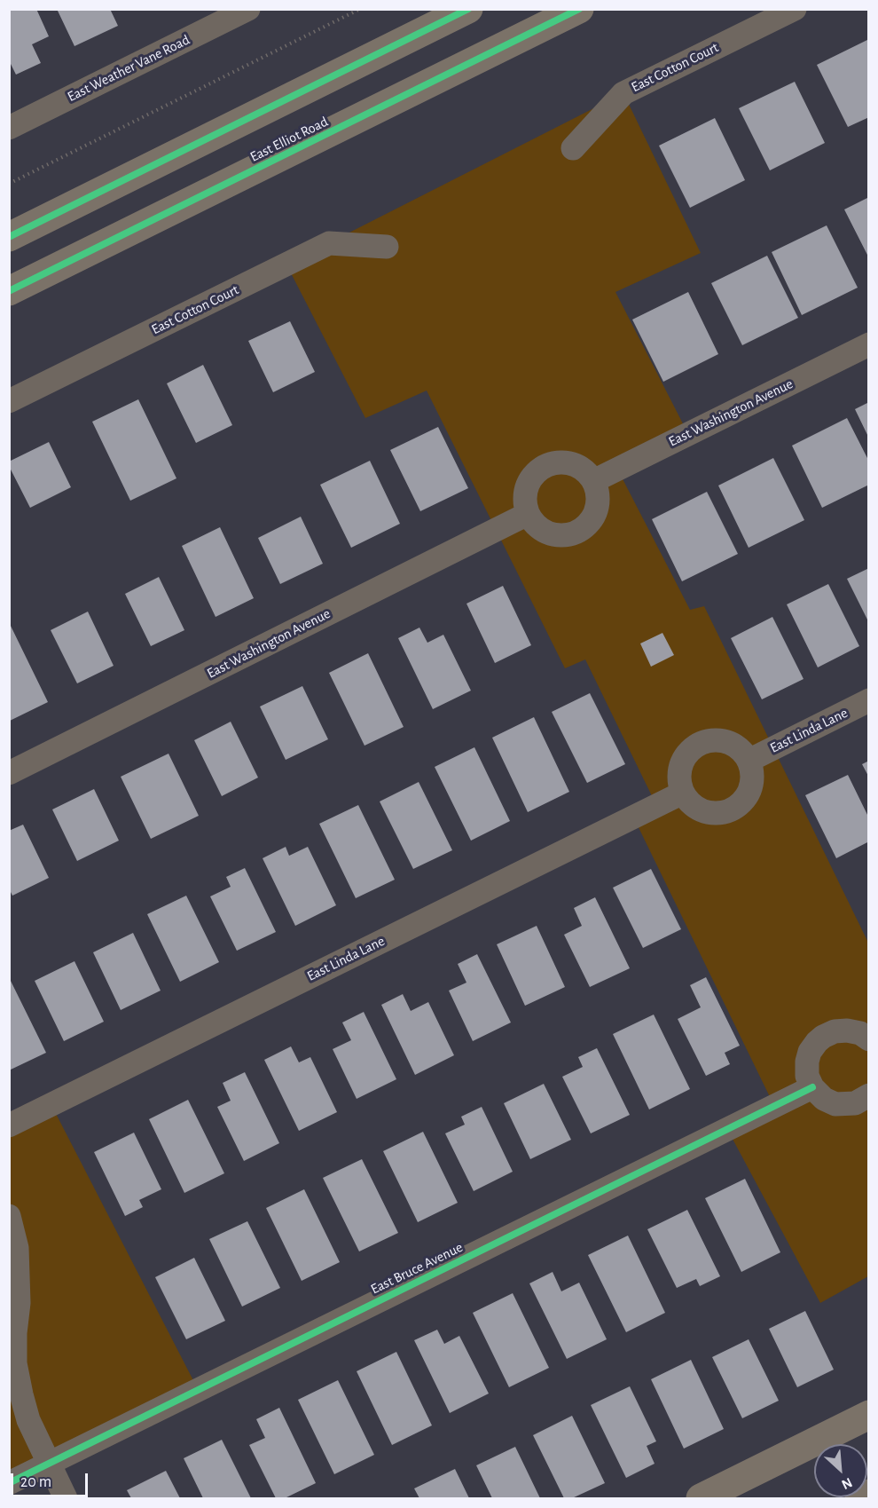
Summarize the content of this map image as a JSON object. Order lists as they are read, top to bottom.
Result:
{
  "streets": {
    "main road": ["East Elliot Road"],
    "street": [
      "East Cotton Court",
      "East Weather Vane Road",
      "East Washington Avenue",
      "East Linda Lane",
      "East Bruce Avenue"
    ]
  },
  "scale_bar": "20 m",
  "north": "bottom right"
}
